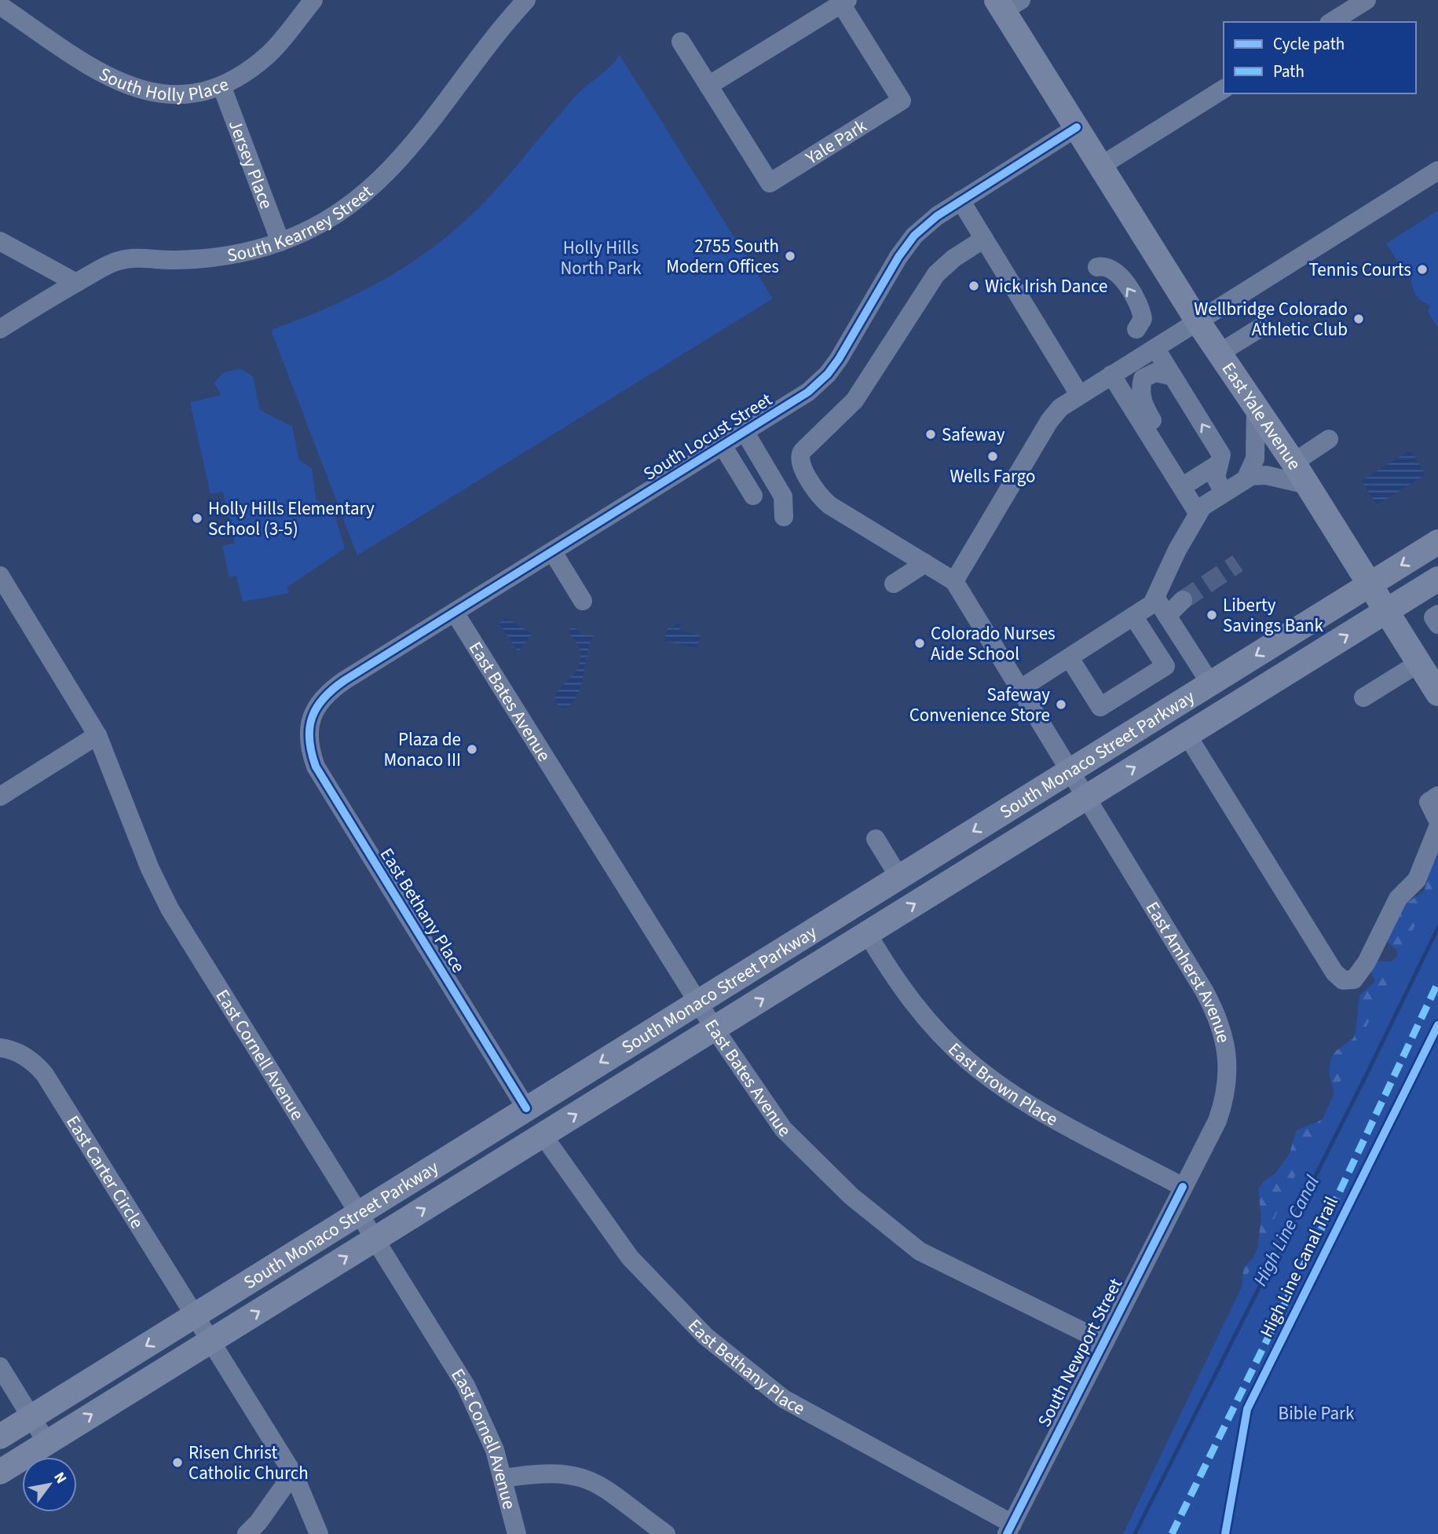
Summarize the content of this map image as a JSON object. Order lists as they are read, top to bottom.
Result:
{
  "streets": {
    "main road": ["East Yale Avenue", "South Monaco Street Parkway"],
    "street": [
      "South Holly Place",
      "Yale Park",
      "Jersey Place",
      "South Kearney Street",
      "South Locust Street",
      "East Bates Avenue",
      "East Bethany Place",
      "East Amherst Avenue",
      "East Cornell Avenue",
      "East Brown Place",
      "East Carter Circle",
      "South Newport Street"
    ],
    "cycle path": ["High Line Canal Trail"]
  },
  "crossings": [
    ["South Holly Place", "Jersey Place"],
    ["Jersey Place", "South Kearney Street"],
    ["East Yale Avenue", "South Locust Street"],
    ["East Yale Avenue", "South Monaco Street Parkway"],
    ["South Locust Street", "East Bates Avenue"],
    ["South Locust Street", "East Bethany Place"],
    ["East Bates Avenue", "South Monaco Street Parkway"],
    ["East Bates Avenue", "South Newport Street"],
    ["South Monaco Street Parkway", "East Bethany Place"],
    ["South Monaco Street Parkway", "East Amherst Avenue"],
    ["South Monaco Street Parkway", "East Cornell Avenue"],
    ["South Monaco Street Parkway", "East Brown Place"],
    ["South Monaco Street Parkway", "East Carter Circle"],
    ["East Bethany Place", "South Newport Street"],
    ["East Amherst Avenue", "East Brown Place"],
    ["East Amherst Avenue", "South Newport Street"],
    ["East Brown Place", "South Newport Street"]
  ],
  "water": ["High Line Canal"],
  "parks": ["Holly Hills North Park", "Bible Park"],
  "places": [
    "2755 South Modern Offices",
    "Tennis Courts",
    "Wick Irish Dance",
    "Wellbridge Colorado Athletic Club",
    "Safeway",
    "Wells Fargo",
    "Holly Hills Elementary School (3-5)",
    "Liberty Savings Bank",
    "Colorado Nurses Aide School",
    "Safeway Convenience Store",
    "Plaza de Monaco III",
    "Risen Christ Catholic Church"
  ],
  "legend": ["Cycle path", "Path"],
  "north": "top right"
}
